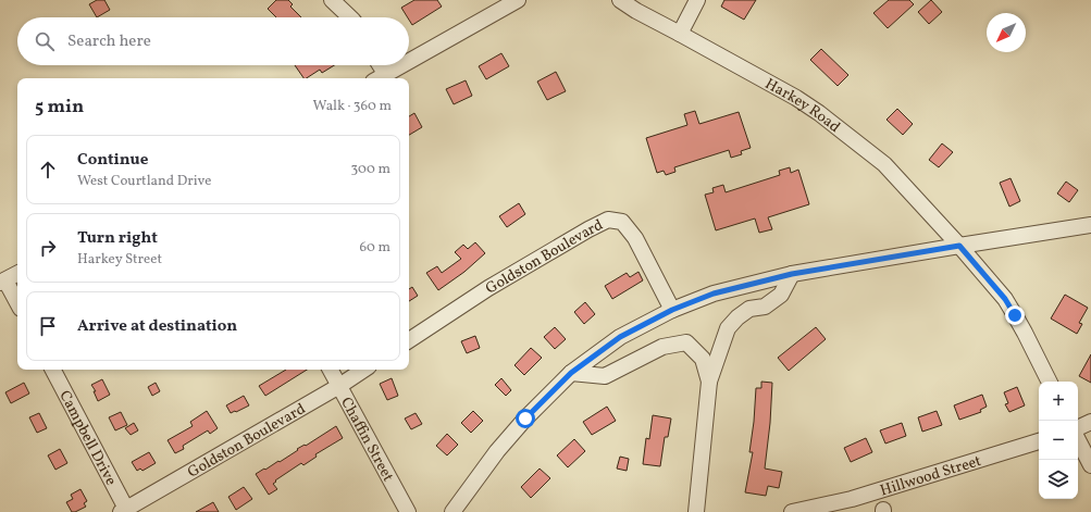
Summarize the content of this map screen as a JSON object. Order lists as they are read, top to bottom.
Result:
{
  "streets": {
    "street": [
      "Harkey Road",
      "Goldston Boulevard",
      "Campbell Drive",
      "Chaffin Street",
      "Hillwood Street"
    ]
  },
  "crossings": [
    ["Goldston Boulevard", "Campbell Drive"],
    ["Goldston Boulevard", "Chaffin Street"]
  ],
  "north": "bottom left",
  "page": {
    "search": "Search here",
    "heading": ["5 min", "Walk · 360 m"],
    "list": [
      ["Continue", "West Courtland Drive", "300 m"],
      ["Turn right", "Harkey Street", "60 m"],
      "Arrive at destination"
    ],
    "map_buttons": ["+", "−"]
  }
}
